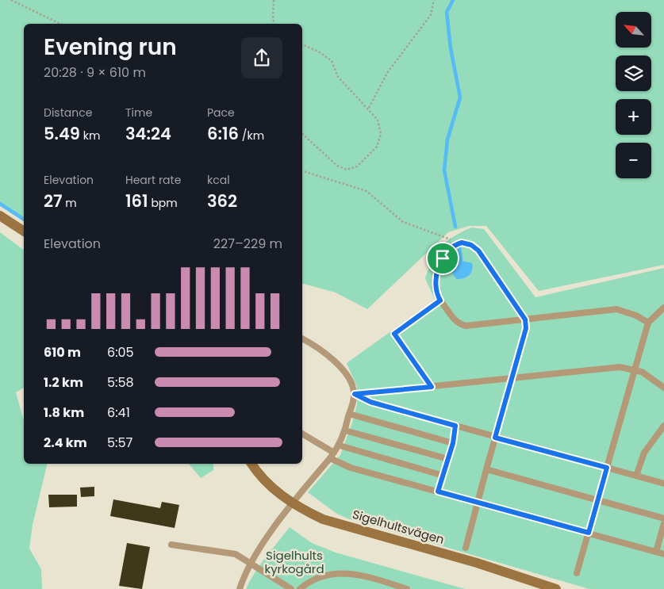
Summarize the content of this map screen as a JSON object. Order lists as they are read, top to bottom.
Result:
{
  "streets": {
    "street": ["Sigelhultsvägen"]
  },
  "parks": ["Sigelhults kyrkogård"],
  "north": "top left",
  "page": {
    "map_buttons": ["+", "−"],
    "heading": ["Evening run", "20:28 · 9 × 610 m"],
    "stats": [
      ["Distance", "5.49 km"],
      ["Time", "34:24"],
      ["Pace", "6:16 /km"],
      ["Elevation", "27 m"],
      ["Heart rate", "161 bpm"],
      ["kcal", "362"]
    ],
    "chart": ["Elevation", "227–229 m"],
    "list": [
      {
        "name": "610 m",
        "note": "6:05"
      },
      {
        "name": "1.2 km",
        "note": "5:58"
      },
      {
        "name": "1.8 km",
        "note": "6:41"
      },
      {
        "name": "2.4 km",
        "note": "5:57"
      }
    ]
  }
}
